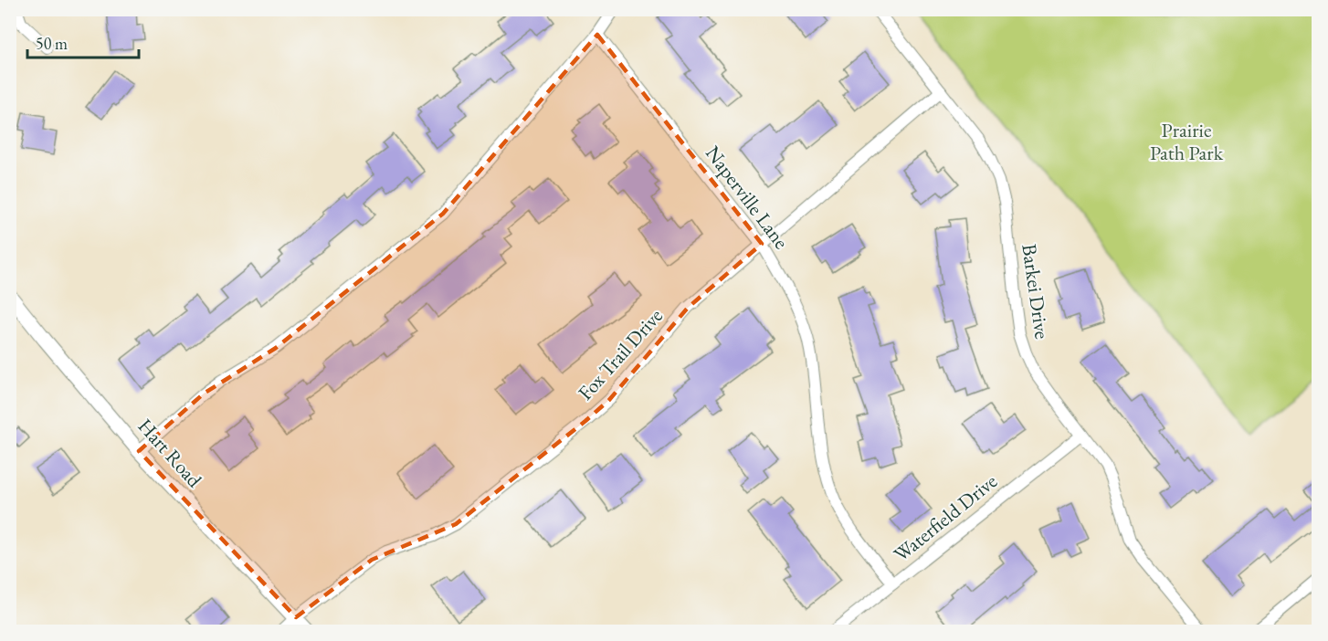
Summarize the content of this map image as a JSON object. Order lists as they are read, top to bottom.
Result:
{
  "streets": {
    "street": [
      "Naperville Lane",
      "Barkei Drive",
      "Fox Trail Drive",
      "Hart Road",
      "Waterfield Drive"
    ]
  },
  "crossings": [
    ["Naperville Lane", "Fox Trail Drive"],
    ["Naperville Lane", "Waterfield Drive"],
    ["Barkei Drive", "Fox Trail Drive"],
    ["Barkei Drive", "Waterfield Drive"],
    ["Fox Trail Drive", "Hart Road"]
  ],
  "parks": ["Prairie Path Park"],
  "scale_bar": "50 m"
}
